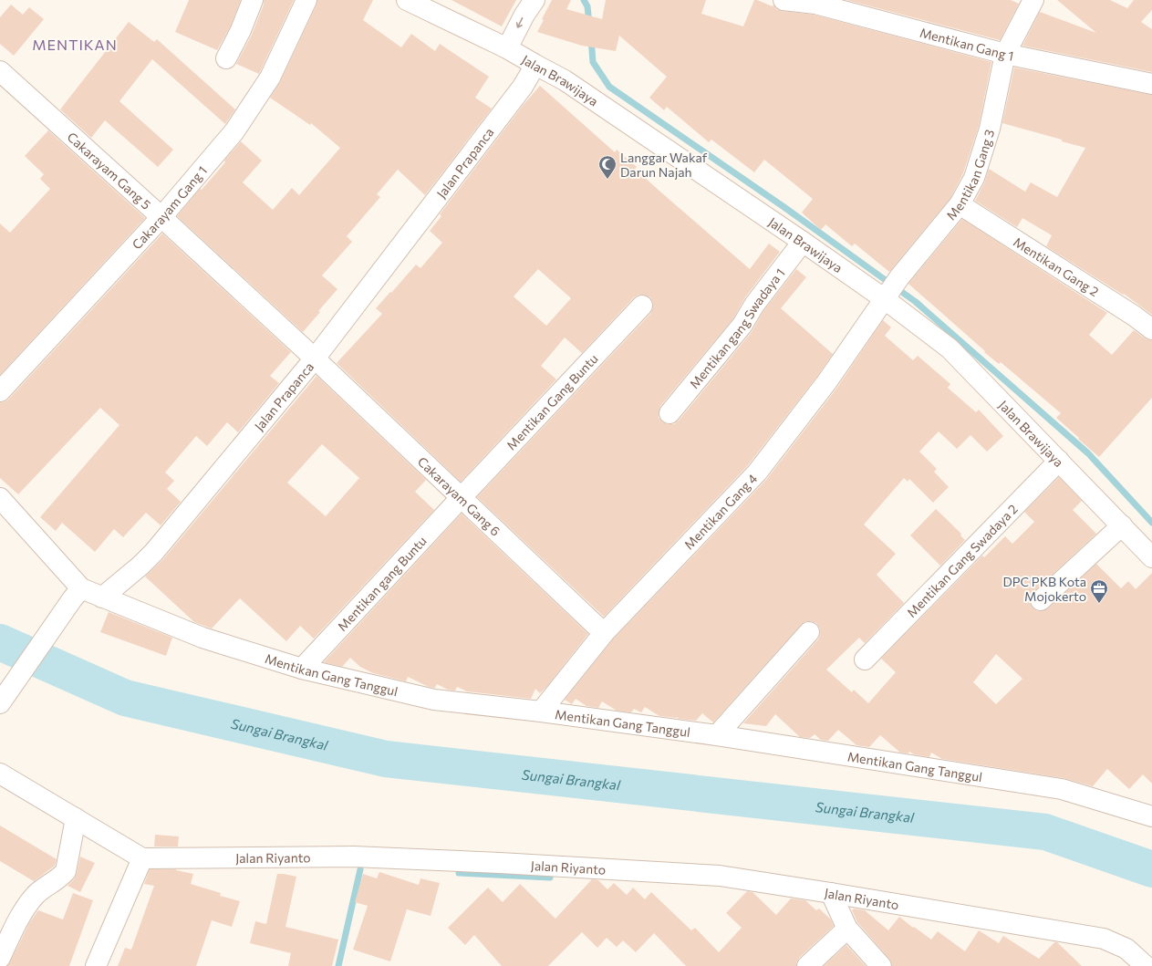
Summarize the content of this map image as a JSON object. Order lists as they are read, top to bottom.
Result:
{
  "streets": {
    "street": [
      "Mentikan Gang 1",
      "Jalan Brawijaya",
      "Jalan Prapanca",
      "Cakarayam Gang 5",
      "Mentikan Gang 3",
      "Cakarayam Gang 1",
      "Mentikan Gang 2",
      "Mentikan gang Swadaya 1",
      "Mentikan Gang Buntu",
      "Cakarayam Gang 6",
      "Mentikan Gang 4",
      "Mentikan Gang Swadaya 2",
      "Mentikan gang Buntu",
      "Mentikan Gang Tanggul",
      "Jalan Riyanto"
    ]
  },
  "crossings": [
    ["Mentikan Gang 1", "Mentikan Gang 3"],
    ["Jalan Brawijaya", "Jalan Prapanca"],
    ["Jalan Brawijaya", "Mentikan Gang 3"],
    ["Jalan Brawijaya", "Mentikan gang Swadaya 1"],
    ["Jalan Brawijaya", "Mentikan Gang 4"],
    ["Jalan Brawijaya", "Mentikan Gang Swadaya 2"],
    ["Jalan Prapanca", "Cakarayam Gang 5"],
    ["Jalan Prapanca", "Cakarayam Gang 6"],
    ["Jalan Prapanca", "Mentikan Gang Tanggul"],
    ["Cakarayam Gang 5", "Cakarayam Gang 1"],
    ["Cakarayam Gang 5", "Cakarayam Gang 6"],
    ["Mentikan Gang 3", "Mentikan Gang 2"],
    ["Mentikan Gang 3", "Mentikan Gang 4"],
    ["Mentikan Gang Buntu", "Cakarayam Gang 6"],
    ["Mentikan Gang Buntu", "Mentikan gang Buntu"],
    ["Cakarayam Gang 6", "Mentikan Gang 4"],
    ["Cakarayam Gang 6", "Mentikan gang Buntu"],
    ["Mentikan Gang 4", "Mentikan Gang Tanggul"],
    ["Mentikan gang Buntu", "Mentikan Gang Tanggul"]
  ],
  "districts": ["MENTIKAN"],
  "water": ["Sungai Brangkal"],
  "places": {
    "mosque": ["Langgar Wakaf Darun Najah"],
    "office": ["DPC PKB Kota Mojokerto"]
  }
}
